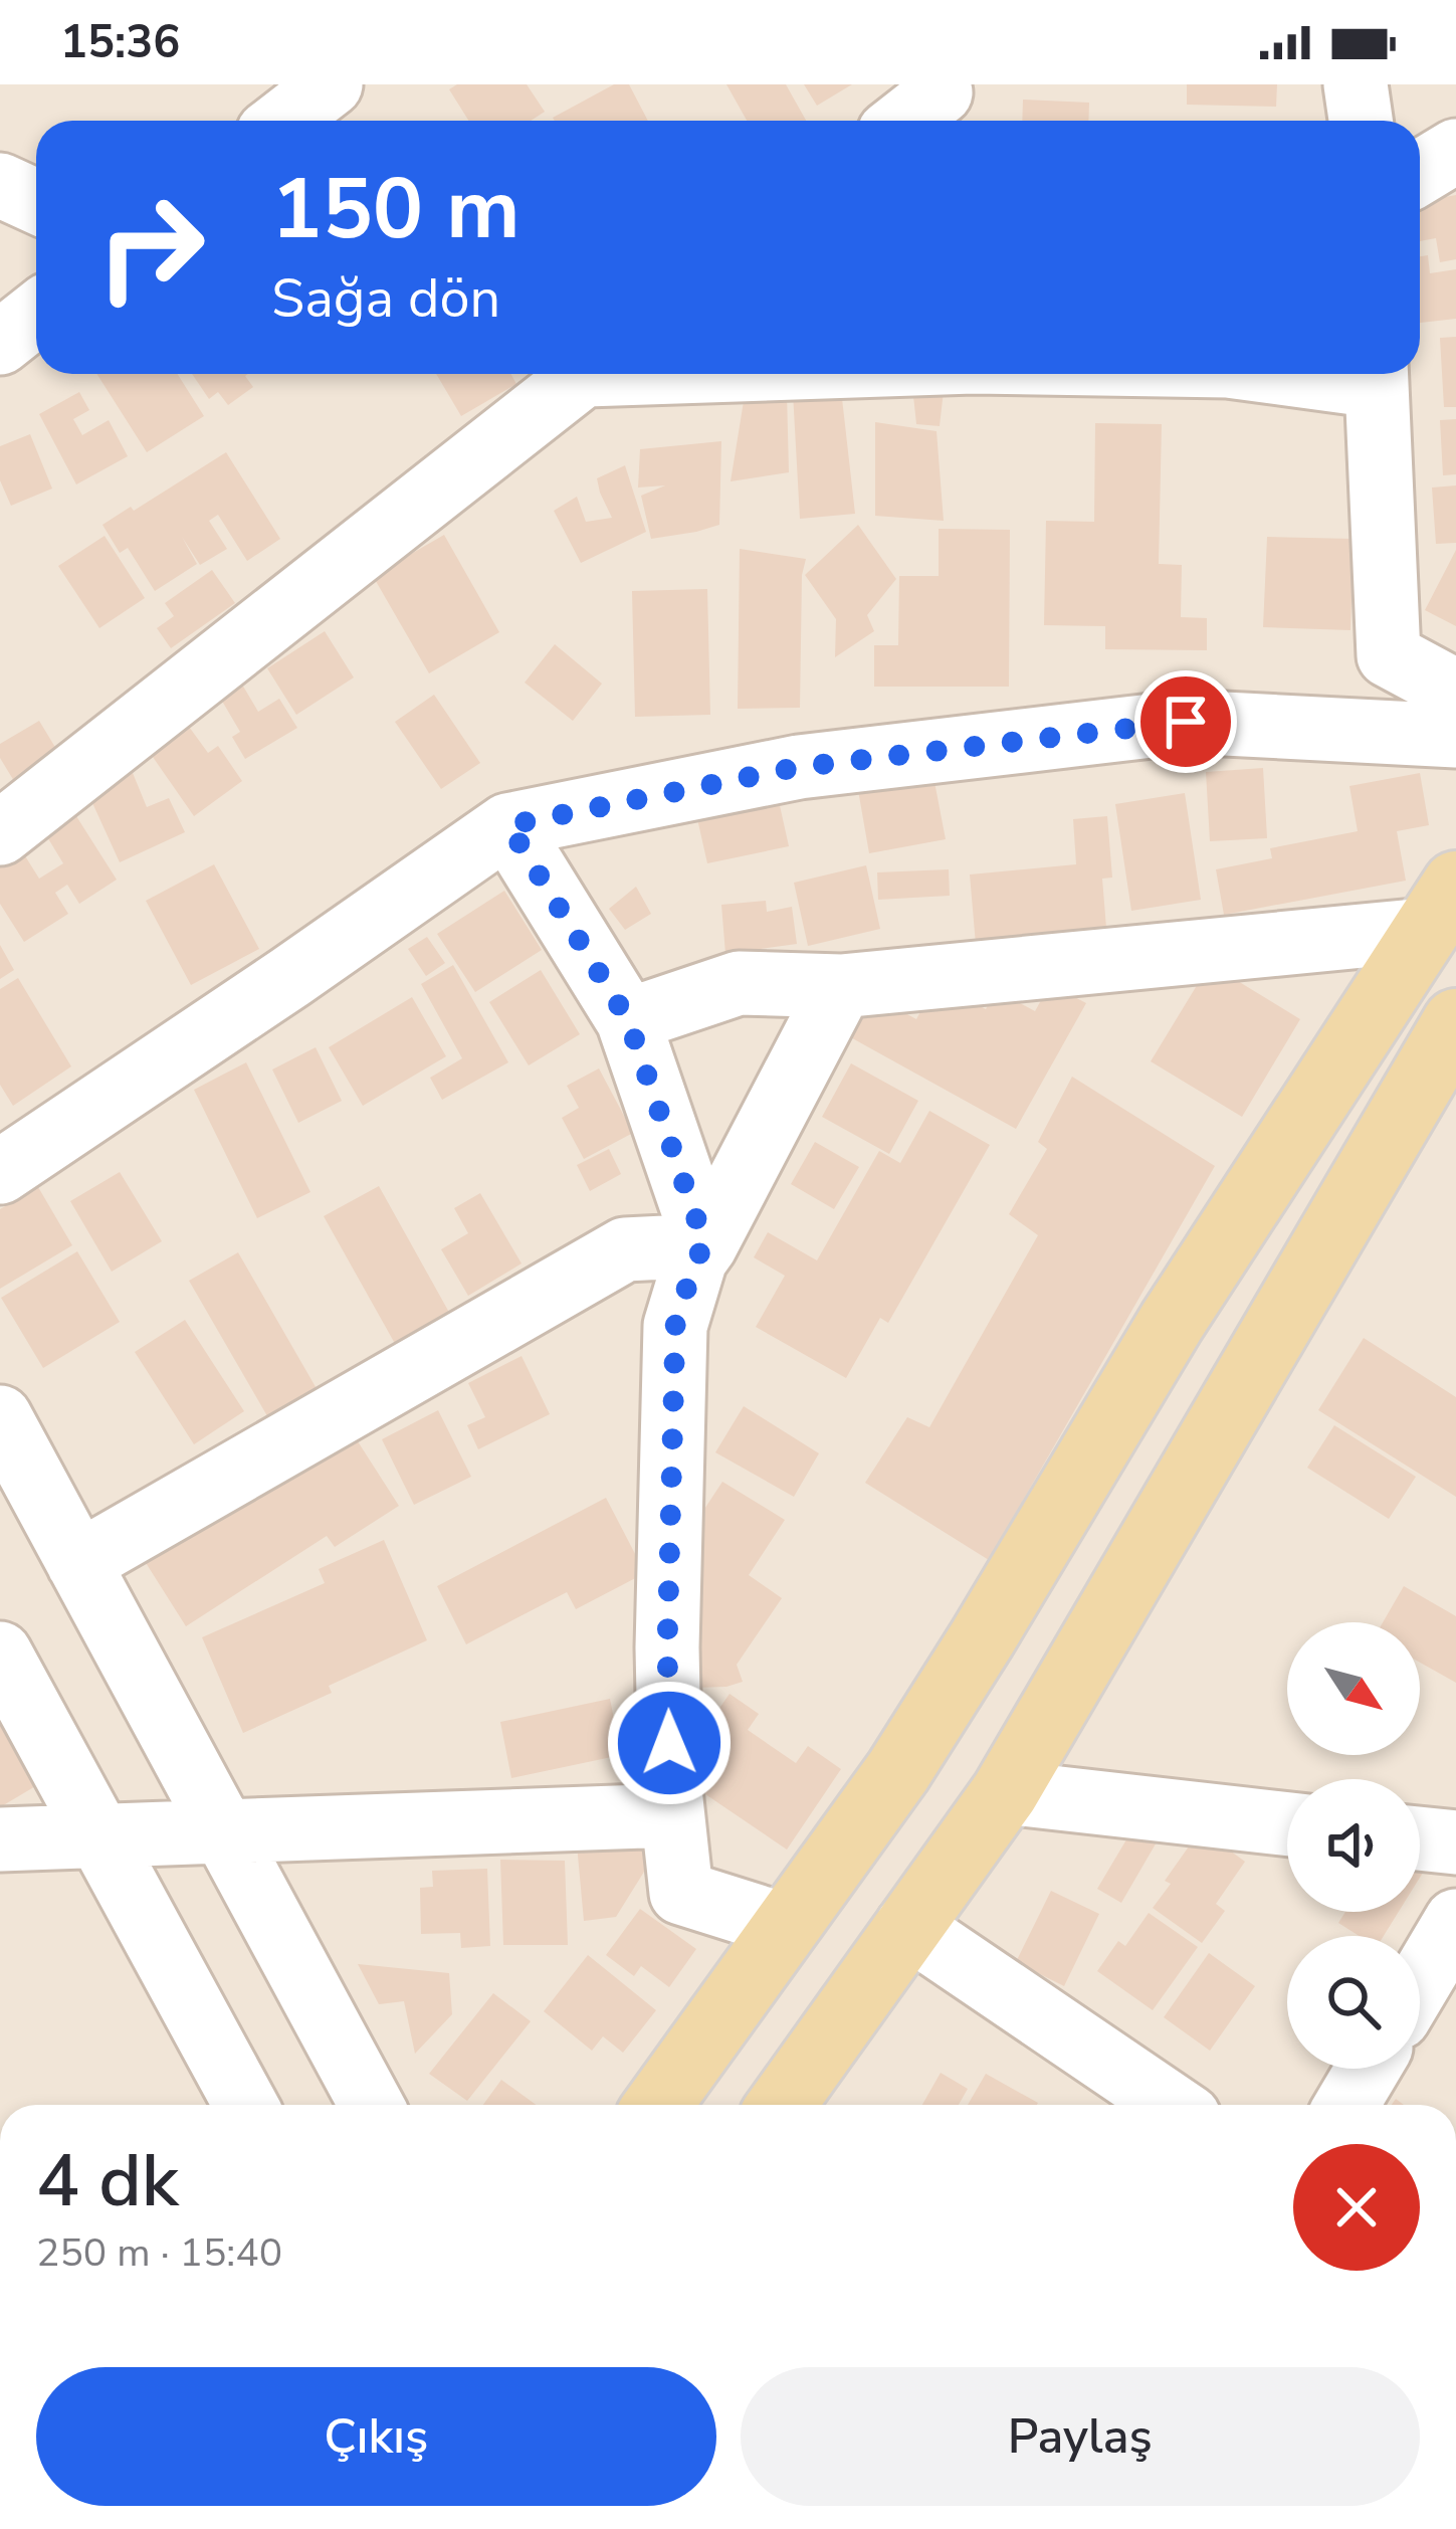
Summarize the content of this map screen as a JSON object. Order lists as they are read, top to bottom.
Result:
{
  "north": "bottom right",
  "page": {
    "status": "15:36",
    "turn": ["150 m", "Sağa dön"],
    "heading": ["4 dk", "250 m · 15:40"],
    "buttons": ["Çıkış", "Paylaş"]
  }
}
